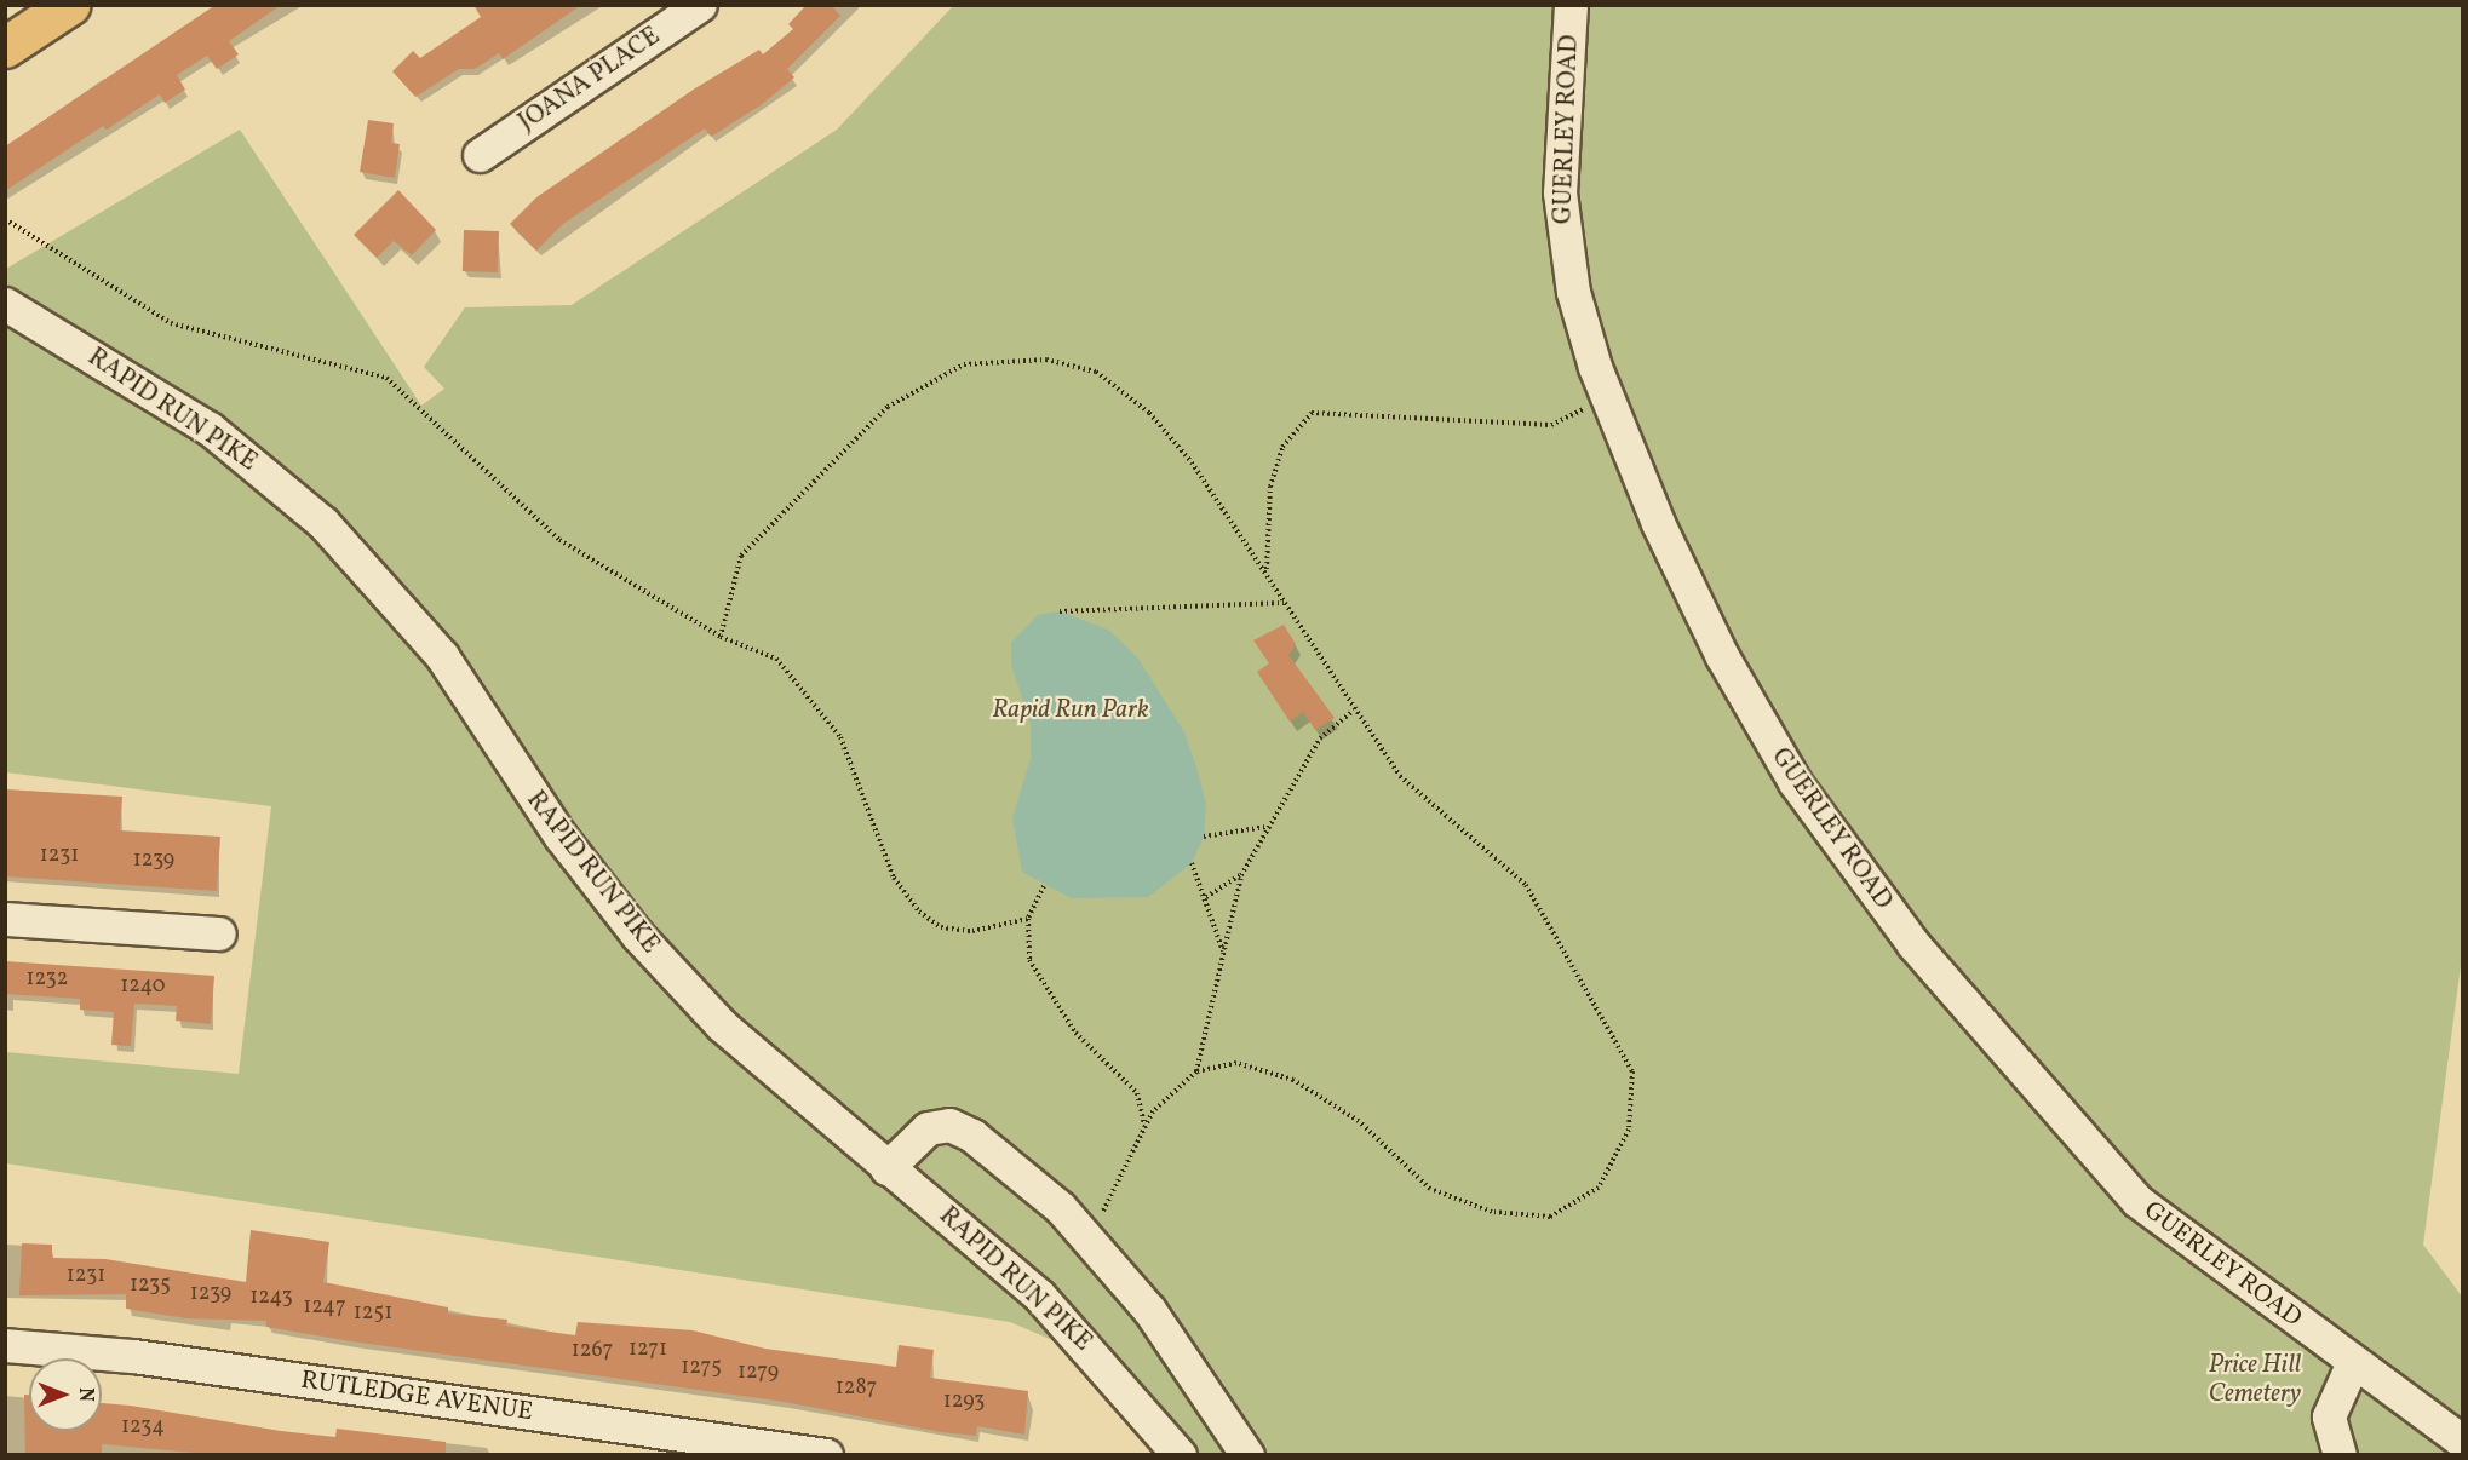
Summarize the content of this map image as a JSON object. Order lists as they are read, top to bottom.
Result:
{
  "streets": {
    "street": [
      "JOANA PLACE",
      "GUERLEY ROAD",
      "RAPID RUN PIKE",
      "RUTLEDGE AVENUE"
    ]
  },
  "parks": ["Rapid Run Park", "Price Hill Cemetery"],
  "house_numbers": [
    "1231",
    "1239",
    "1232",
    "1240",
    "1231",
    "1235",
    "1239",
    "1243",
    "1247",
    "1251",
    "1271",
    "1267",
    "1275",
    "1279",
    "1287",
    "1293",
    "1234"
  ],
  "north": "right"
}
